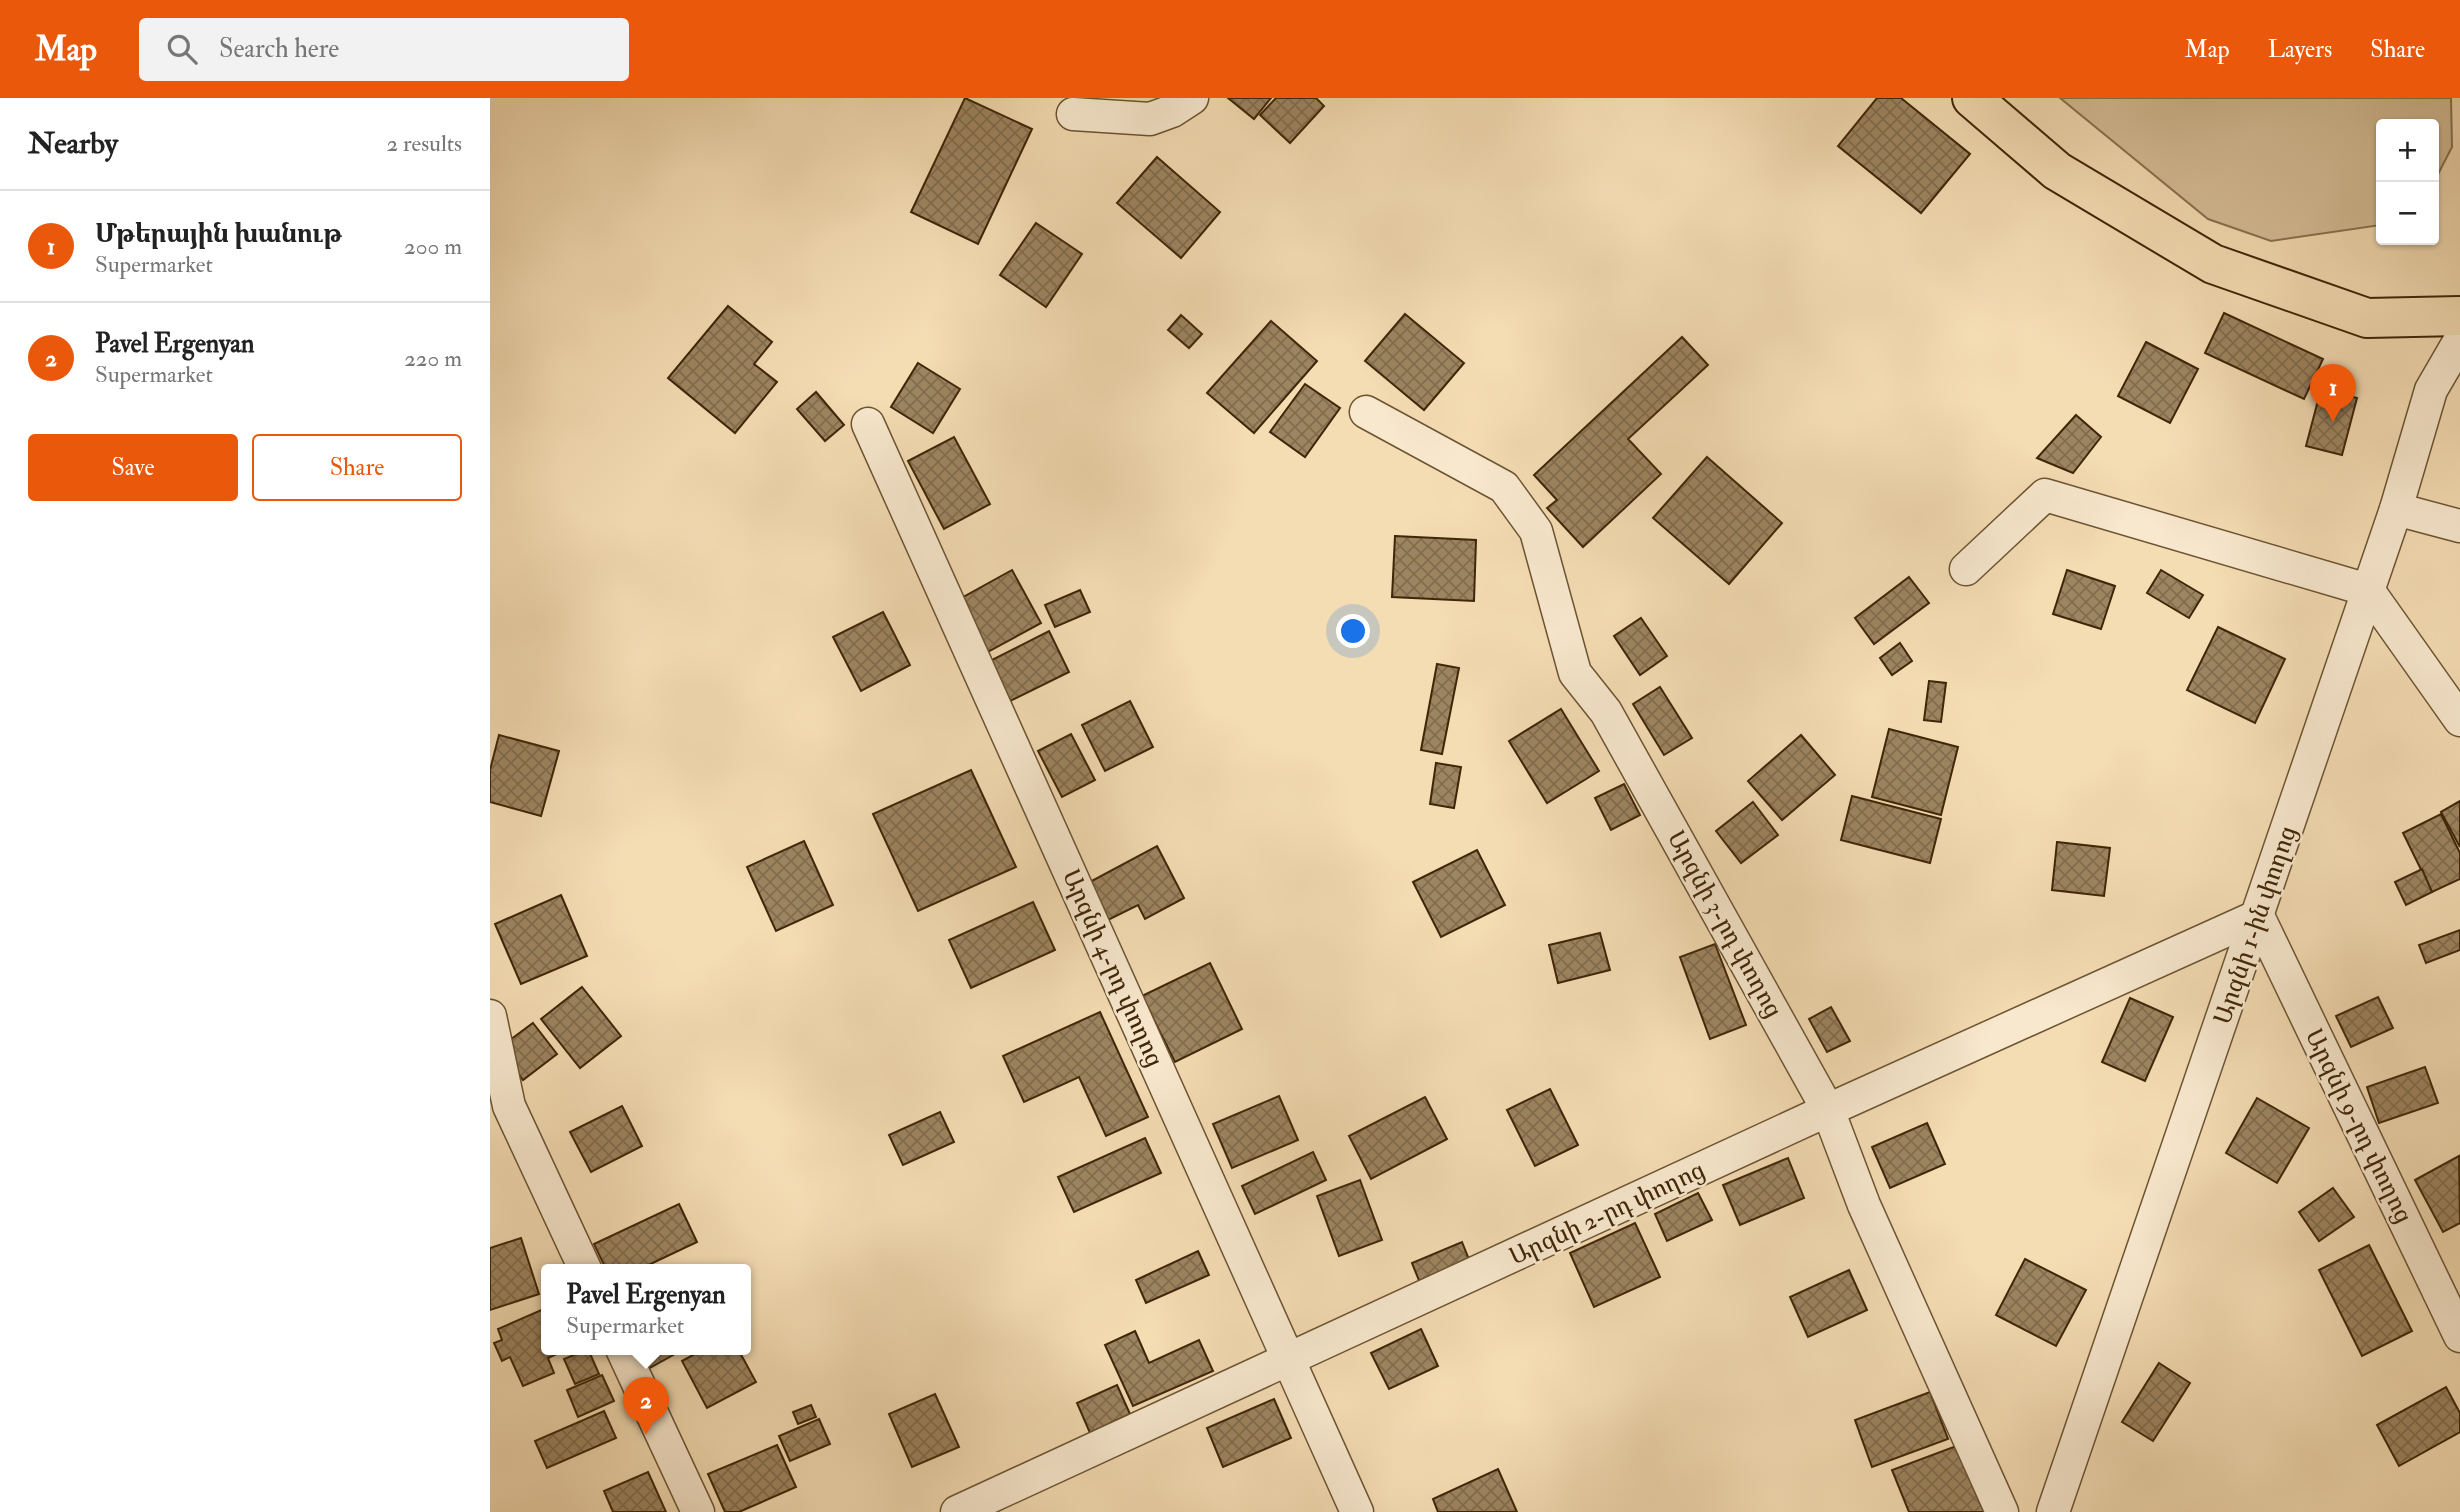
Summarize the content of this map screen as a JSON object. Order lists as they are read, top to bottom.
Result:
{
  "streets": {
    "street": [
      "Արզնի 3-րդ փողոց",
      "Արզնի 1-ին փողոց",
      "Արզնի 4-րդ փողոց",
      "Արզնի 9-րդ փողոց",
      "Արզնի 2-րդ փողոց"
    ]
  },
  "crossings": [
    ["Արզնի 3-րդ փողոց", "Արզնի 2-րդ փողոց"],
    ["Արզնի 1-ին փողոց", "Արզնի 9-րդ փողոց"],
    ["Արզնի 1-ին փողոց", "Արզնի 2-րդ փողոց"],
    ["Արզնի 4-րդ փողոց", "Արզնի 2-րդ փողոց"],
    ["Արզնի 9-րդ փողոց", "Արզնի 2-րդ փողոց"]
  ],
  "page": {
    "header": "Map",
    "search": "Search here",
    "nav": ["Map", "Layers", "Share"],
    "heading": ["Nearby", "2 results"],
    "map_buttons": ["+", "−"],
    "list": [
      {
        "mark": "1",
        "name": "Մթերային խանութ",
        "note": "Supermarket",
        "value": "200 m"
      },
      {
        "mark": "2",
        "name": "Pavel Ergenyan",
        "note": "Supermarket",
        "value": "220 m"
      }
    ],
    "pins": ["1", "2"],
    "buttons": ["Save", "Share"],
    "popup": ["Pavel Ergenyan", "Supermarket"]
  }
}
